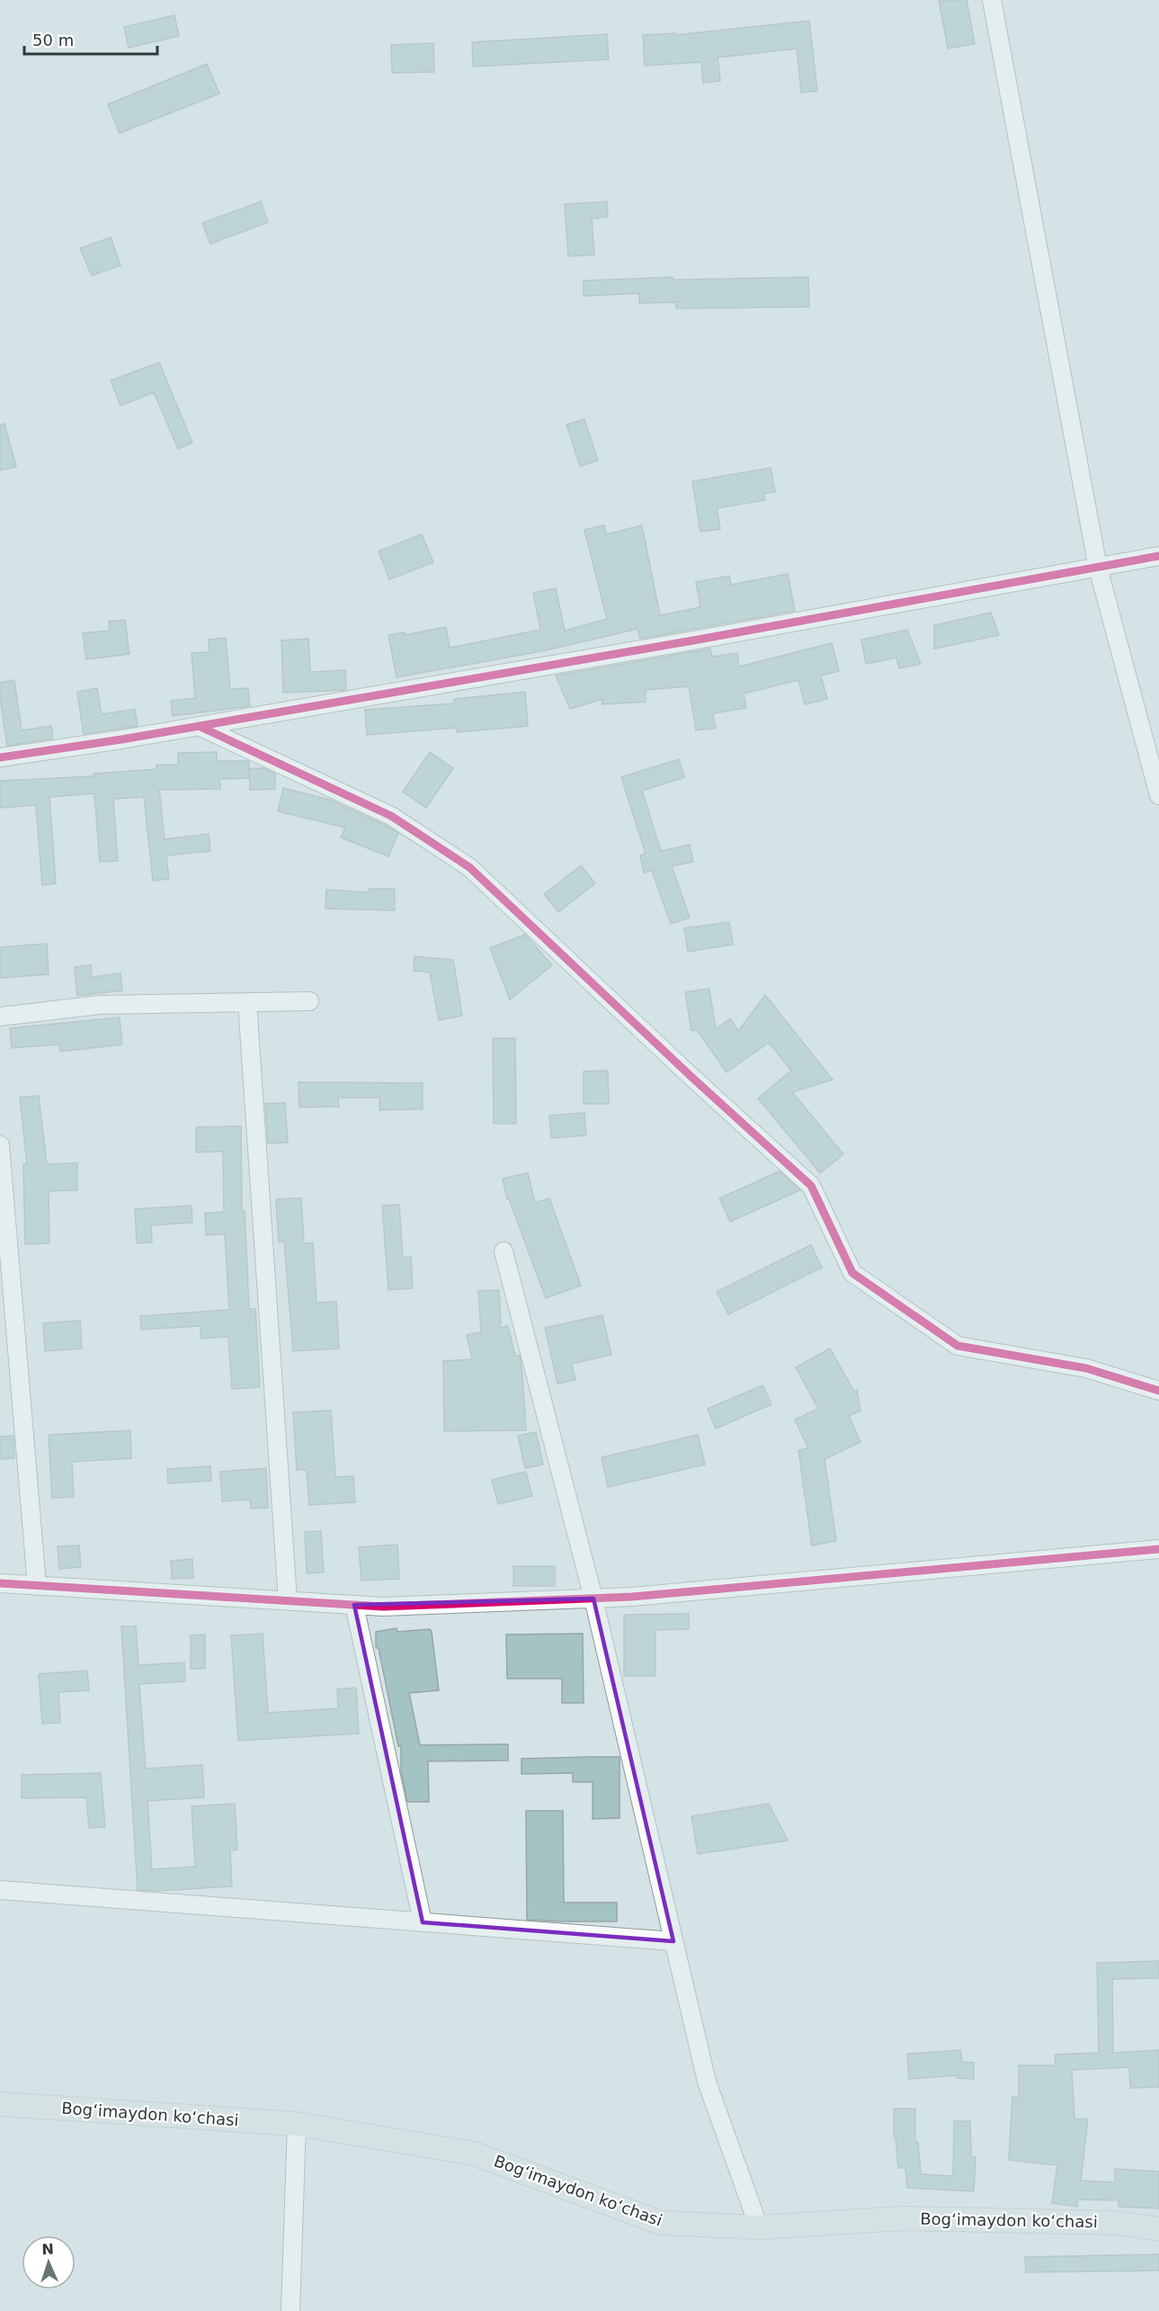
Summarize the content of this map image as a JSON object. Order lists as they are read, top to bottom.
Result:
{
  "streets": {
    "main road": ["Bogʻimaydon koʻchasi"]
  },
  "scale_bar": "50 m",
  "north": "top"
}
